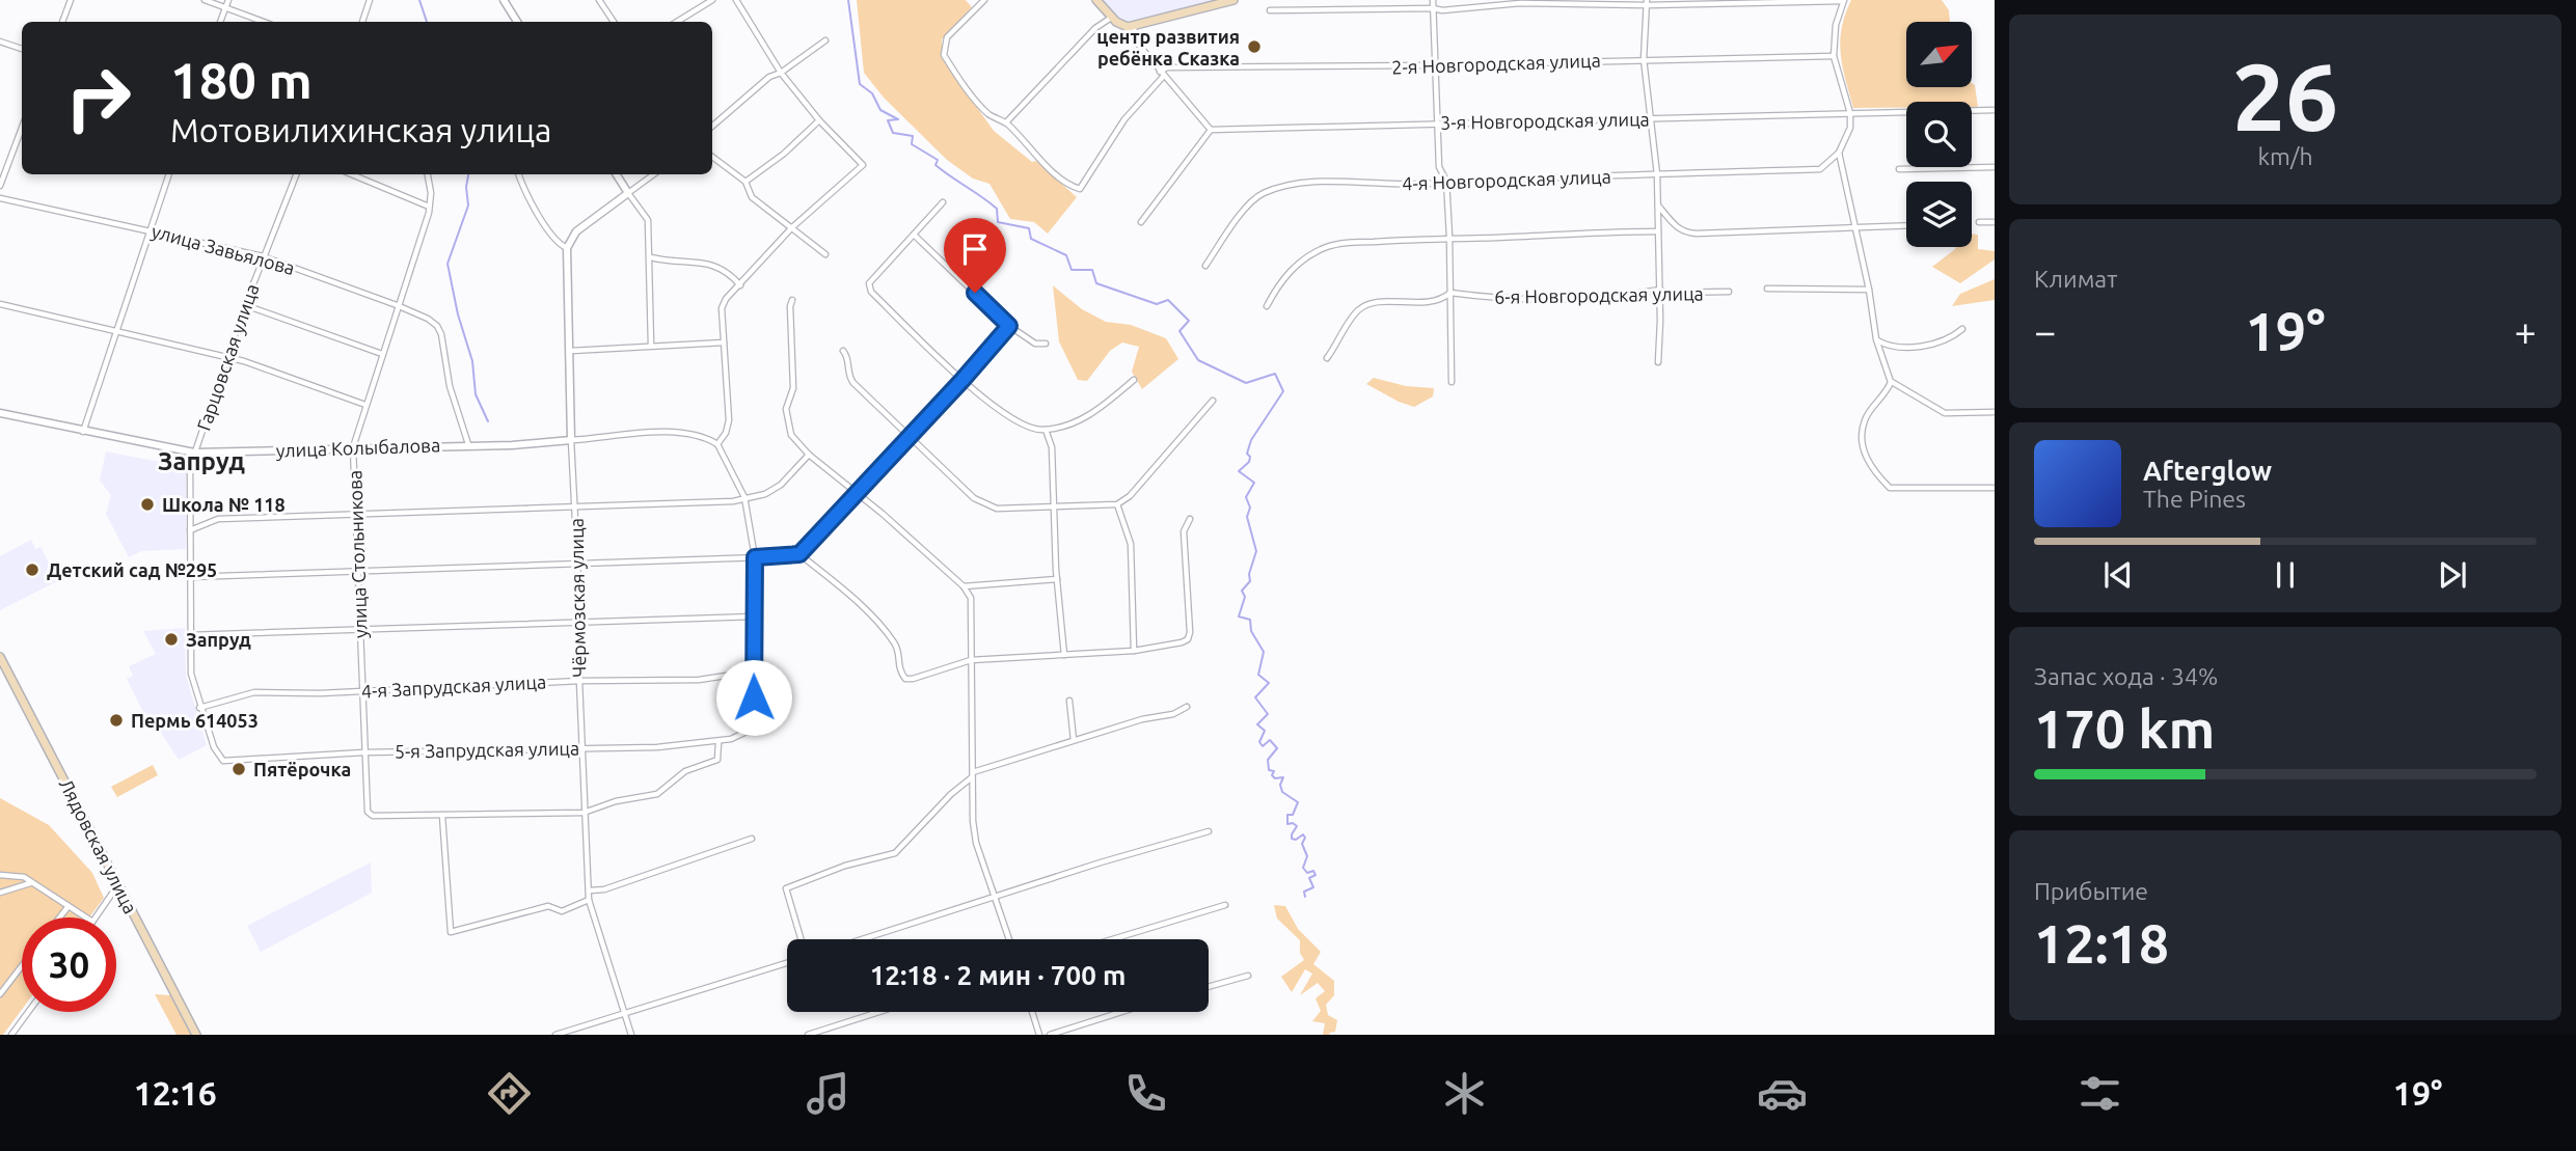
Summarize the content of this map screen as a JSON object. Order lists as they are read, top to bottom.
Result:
{
  "streets": {
    "main road": ["Лядовская улица"],
    "street": [
      "2-я Новгородская улица",
      "3-я Новгородская улица",
      "4-я Новгородская улица",
      "улица Завьялова",
      "6-я Новгородская улица",
      "Гарцовская улица",
      "улица Колыбалова",
      "улица Стольникова",
      "Чёрмозская улица",
      "4-я Запрудская улица",
      "5-я Запрудская улица"
    ]
  },
  "crossings": [
    ["улица Завьялова", "Гарцовская улица"],
    ["улица Завьялова", "улица Колыбалова"],
    ["улица Завьялова", "улица Стольникова"],
    ["Гарцовская улица", "улица Колыбалова"],
    ["Гарцовская улица", "4-я Запрудская улица"],
    ["Гарцовская улица", "5-я Запрудская улица"],
    ["улица Колыбалова", "улица Стольникова"],
    ["улица Колыбалова", "Чёрмозская улица"],
    ["улица Стольникова", "4-я Запрудская улица"],
    ["улица Стольникова", "5-я Запрудская улица"],
    ["Чёрмозская улица", "4-я Запрудская улица"],
    ["Чёрмозская улица", "5-я Запрудская улица"],
    ["4-я Запрудская улица", "5-я Запрудская улица"]
  ],
  "districts": ["Запруд"],
  "places": [
    "центр развития ребёнка Сказка",
    "Школа № 118",
    "Детский сад №295",
    "Запруд",
    "Пермь 614053",
    "Пятёрочка"
  ],
  "north": "top right",
  "page": {
    "tile": [
      ["26", "km/h"],
      "Климат",
      ["Запас хода · 34%", "170 km"],
      ["Прибытие", "12:18"]
    ],
    "turn": ["180 m", "Мотовилихинская улица"],
    "heat": ["−", "19°", "+"],
    "song": ["Afterglow", "The Pines"],
    "limit": "30",
    "trip": "12:18 · 2 мин · 700 m",
    "tabs": ["12:16", "19°"]
  }
}
